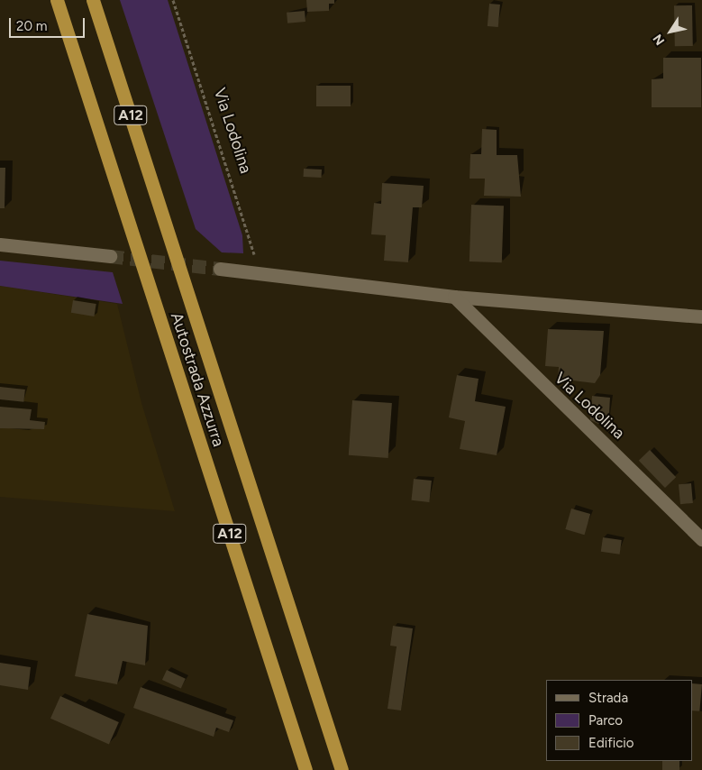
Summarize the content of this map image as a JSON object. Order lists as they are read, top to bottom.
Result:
{
  "streets": {
    "highway": ["A12", "Autostrada Azzurra"],
    "street": ["Via Lodolina"]
  },
  "legend": ["Strada", "Parco", "Edificio"],
  "scale_bar": "20 m",
  "north": "bottom left"
}
